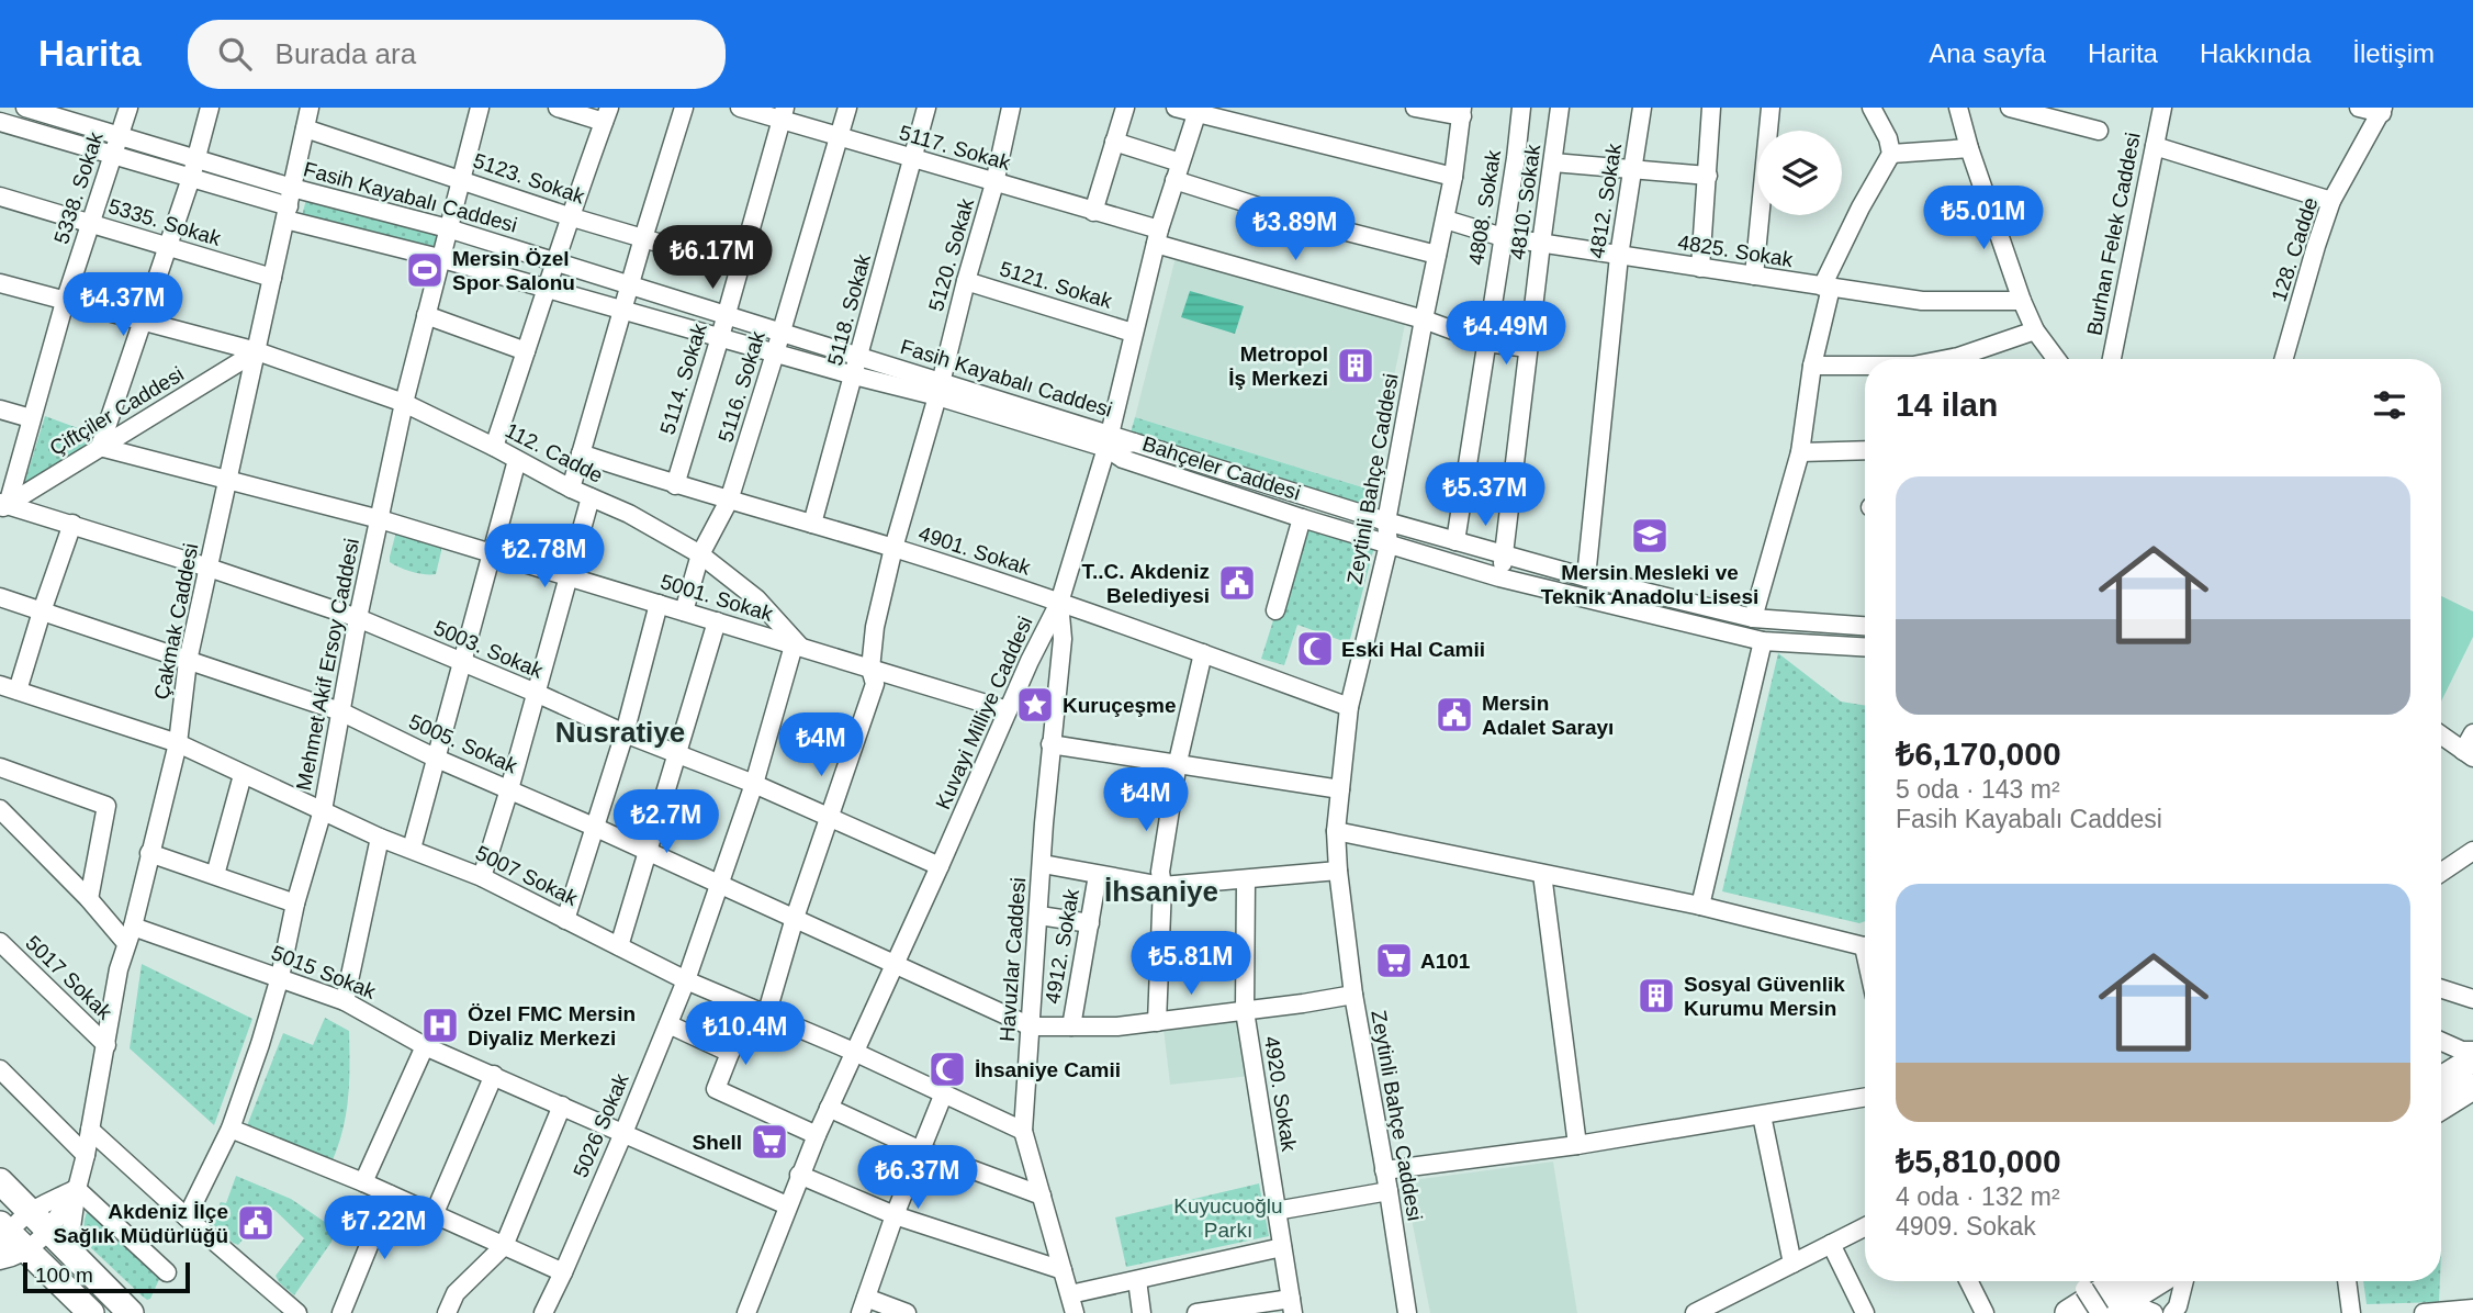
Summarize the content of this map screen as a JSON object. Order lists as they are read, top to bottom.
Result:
{
  "streets": {
    "street": [
      "5117. Sokak",
      "5123. Sokak",
      "5338. Sokak",
      "Fasih Kayabalı Caddesi",
      "4812. Sokak",
      "4810. Sokak",
      "4808. Sokak",
      "5335. Sokak",
      "Burhan Felek Caddesi",
      "128. Cadde",
      "4825. Sokak",
      "5120. Sokak",
      "5121. Sokak",
      "5118. Sokak",
      "5114. Sokak",
      "5116. Sokak",
      "Çiftçiler Caddesi",
      "112. Cadde",
      "Bahçeler Caddesi",
      "Zeytinli Bahçe Caddesi",
      "4901. Sokak",
      "5001. Sokak",
      "Çakmak Caddesi",
      "5003. Sokak",
      "Mehmet Akif Ersoy Caddesi",
      "Kuvayi Milliye Caddesi",
      "5005. Sokak",
      "5007 Sokak",
      "4912. Sokak",
      "Havuzlar Caddesi",
      "5015 Sokak",
      "5017 Sokak",
      "4920. Sokak",
      "5026 Sokak"
    ]
  },
  "crossings": [
    ["5117. Sokak", "4810. Sokak"],
    ["5117. Sokak", "4808. Sokak"],
    ["5117. Sokak", "5120. Sokak"],
    ["5117. Sokak", "5118. Sokak"],
    ["5117. Sokak", "5114. Sokak"],
    ["5117. Sokak", "5116. Sokak"],
    ["5117. Sokak", "Zeytinli Bahçe Caddesi"],
    ["5117. Sokak", "Kuvayi Milliye Caddesi"],
    ["5123. Sokak", "5114. Sokak"],
    ["5123. Sokak", "Çakmak Caddesi"],
    ["5123. Sokak", "Mehmet Akif Ersoy Caddesi"],
    ["5338. Sokak", "Fasih Kayabalı Caddesi"],
    ["5338. Sokak", "5335. Sokak"],
    ["5338. Sokak", "Çiftçiler Caddesi"],
    ["5338. Sokak", "112. Cadde"],
    ["5338. Sokak", "5003. Sokak"],
    ["Fasih Kayabalı Caddesi", "5120. Sokak"],
    ["Fasih Kayabalı Caddesi", "5118. Sokak"],
    ["Fasih Kayabalı Caddesi", "5114. Sokak"],
    ["Fasih Kayabalı Caddesi", "5116. Sokak"],
    ["Fasih Kayabalı Caddesi", "Bahçeler Caddesi"],
    ["Fasih Kayabalı Caddesi", "Çakmak Caddesi"],
    ["Fasih Kayabalı Caddesi", "Mehmet Akif Ersoy Caddesi"],
    ["Fasih Kayabalı Caddesi", "Kuvayi Milliye Caddesi"],
    ["4812. Sokak", "4825. Sokak"],
    ["4812. Sokak", "Bahçeler Caddesi"],
    ["4810. Sokak", "4825. Sokak"],
    ["4810. Sokak", "Bahçeler Caddesi"],
    ["4808. Sokak", "4825. Sokak"],
    ["4808. Sokak", "Bahçeler Caddesi"],
    ["5335. Sokak", "Çakmak Caddesi"],
    ["4825. Sokak", "Zeytinli Bahçe Caddesi"],
    ["5120. Sokak", "5121. Sokak"],
    ["5120. Sokak", "4901. Sokak"],
    ["5120. Sokak", "5001. Sokak"],
    ["5120. Sokak", "5003. Sokak"],
    ["5120. Sokak", "Kuvayi Milliye Caddesi"],
    ["5120. Sokak", "5005. Sokak"],
    ["5120. Sokak", "5007 Sokak"],
    ["5121. Sokak", "Kuvayi Milliye Caddesi"],
    ["5118. Sokak", "4901. Sokak"],
    ["5114. Sokak", "4901. Sokak"],
    ["5116. Sokak", "112. Cadde"],
    ["5116. Sokak", "4901. Sokak"],
    ["5116. Sokak", "5001. Sokak"],
    ["Çiftçiler Caddesi", "112. Cadde"],
    ["Çiftçiler Caddesi", "5001. Sokak"],
    ["Çiftçiler Caddesi", "Çakmak Caddesi"],
    ["Çiftçiler Caddesi", "5003. Sokak"],
    ["112. Cadde", "5001. Sokak"],
    ["112. Cadde", "Çakmak Caddesi"],
    ["112. Cadde", "Mehmet Akif Ersoy Caddesi"],
    ["112. Cadde", "5026 Sokak"],
    ["Bahçeler Caddesi", "Zeytinli Bahçe Caddesi"],
    ["Bahçeler Caddesi", "Kuvayi Milliye Caddesi"],
    ["Zeytinli Bahçe Caddesi", "4901. Sokak"],
    ["4901. Sokak", "Kuvayi Milliye Caddesi"],
    ["4901. Sokak", "Havuzlar Caddesi"],
    ["5001. Sokak", "Çakmak Caddesi"],
    ["5001. Sokak", "Mehmet Akif Ersoy Caddesi"],
    ["5001. Sokak", "Kuvayi Milliye Caddesi"],
    ["5001. Sokak", "5026 Sokak"],
    ["Çakmak Caddesi", "5003. Sokak"],
    ["Çakmak Caddesi", "5005. Sokak"],
    ["Çakmak Caddesi", "5007 Sokak"],
    ["Çakmak Caddesi", "5015 Sokak"],
    ["Çakmak Caddesi", "5017 Sokak"],
    ["5003. Sokak", "Mehmet Akif Ersoy Caddesi"],
    ["5003. Sokak", "Kuvayi Milliye Caddesi"],
    ["5003. Sokak", "5026 Sokak"],
    ["Mehmet Akif Ersoy Caddesi", "5005. Sokak"],
    ["Mehmet Akif Ersoy Caddesi", "5007 Sokak"],
    ["Mehmet Akif Ersoy Caddesi", "5015 Sokak"],
    ["Kuvayi Milliye Caddesi", "5005. Sokak"],
    ["Kuvayi Milliye Caddesi", "5007 Sokak"],
    ["Kuvayi Milliye Caddesi", "Havuzlar Caddesi"],
    ["Kuvayi Milliye Caddesi", "5015 Sokak"],
    ["5005. Sokak", "Havuzlar Caddesi"],
    ["5005. Sokak", "5026 Sokak"],
    ["5007 Sokak", "Havuzlar Caddesi"],
    ["5007 Sokak", "5026 Sokak"],
    ["5015 Sokak", "5026 Sokak"]
  ],
  "districts": ["Nusratiye", "İhsaniye"],
  "parks": ["Kuyucuoğlu Parkı"],
  "places": {
    "sports": ["Mersin Özel Spor Salonu"],
    "building": ["Metropol İş Merkezi", "Sosyal Güvenlik Kurumu Mersin"],
    "school or university": ["Mersin Mesleki ve Teknik Anadolu Lisesi"],
    "public building": ["T..C. Akdeniz Belediyesi", "Mersin Adalet Sarayı", "Akdeniz İlçe Sağlık Müdürlüğü"],
    "mosque": ["Eski Hal Camii", "İhsaniye Camii"],
    "place": ["Kuruçeşme"],
    "supermarket": ["A101", "Shell"],
    "hospital": ["Özel FMC Mersin Diyaliz Merkezi"]
  },
  "scale_bar": "100 m",
  "page": {
    "header": "Harita",
    "search": "Burada ara",
    "nav": [
      "Ana sayfa",
      "Harita",
      "Hakkında",
      "İletişim"
    ],
    "price": [
      "₺5.01M",
      "₺3.89M",
      "₺6.17M",
      "₺4.37M",
      "₺4.49M",
      "₺5.37M",
      "₺2.78M",
      "₺4M",
      "₺4M",
      "₺2.7M",
      "₺5.81M",
      "₺10.4M",
      "₺6.37M",
      "₺7.22M"
    ],
    "heading": "14 ilan",
    "list": [
      {
        "name": "₺6,170,000",
        "note": "5 oda · 143 m² · Fasih Kayabalı Caddesi"
      },
      {
        "name": "₺5,810,000",
        "note": "4 oda · 132 m² · 4909. Sokak"
      }
    ],
    "scale": "100 m"
  }
}
